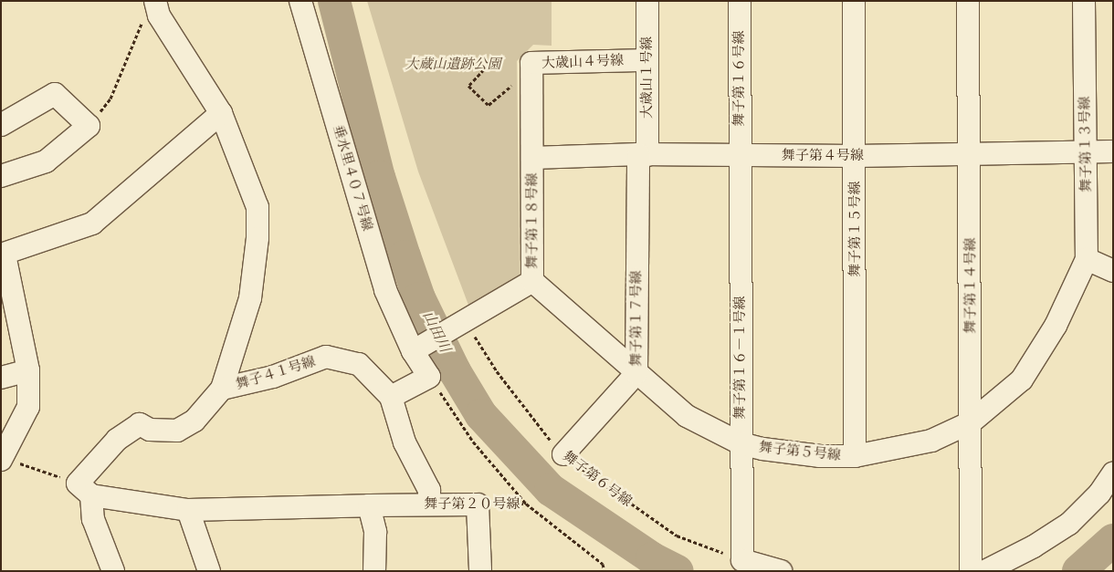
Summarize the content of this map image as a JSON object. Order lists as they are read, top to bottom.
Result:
{
  "streets": {
    "street": [
      "大歳山４号線",
      "大歳山１号線",
      "舞子第１６号線",
      "舞子第１３号線",
      "舞子第４号線",
      "垂水里４０７号線",
      "舞子第１８号線",
      "舞子第１５号線",
      "舞子第１４号線",
      "舞子第１７号線",
      "舞子第１６－１号線",
      "舞子４１号線",
      "舞子第５号線",
      "舞子第２０号線"
    ],
    "path": ["舞子第６号線"]
  },
  "crossings": [
    ["大歳山４号線", "大歳山１号線"],
    ["大歳山４号線", "舞子第４号線"],
    ["大歳山４号線", "舞子第１８号線"],
    ["大歳山１号線", "舞子第４号線"],
    ["大歳山１号線", "舞子第１７号線"],
    ["舞子第１６号線", "舞子第４号線"],
    ["舞子第１６号線", "舞子第１６－１号線"],
    ["舞子第１３号線", "舞子第４号線"],
    ["舞子第１３号線", "舞子第５号線"],
    ["舞子第４号線", "舞子第１８号線"],
    ["舞子第４号線", "舞子第１５号線"],
    ["舞子第４号線", "舞子第１４号線"],
    ["舞子第４号線", "舞子第１７号線"],
    ["舞子第４号線", "舞子第１６－１号線"],
    ["垂水里４０７号線", "舞子第１８号線"],
    ["舞子第１８号線", "舞子第５号線"],
    ["舞子第１８号線", "舞子第６号線"],
    ["舞子第１５号線", "舞子第５号線"],
    ["舞子第１４号線", "舞子第５号線"],
    ["舞子第１７号線", "舞子第５号線"],
    ["舞子第１７号線", "舞子第６号線"],
    ["舞子第１６－１号線", "舞子第５号線"],
    ["舞子第１６－１号線", "舞子第６号線"],
    ["舞子４１号線", "舞子第２０号線"]
  ],
  "water": ["山田川"],
  "parks": ["大蔵山遺跡公園"]
}
